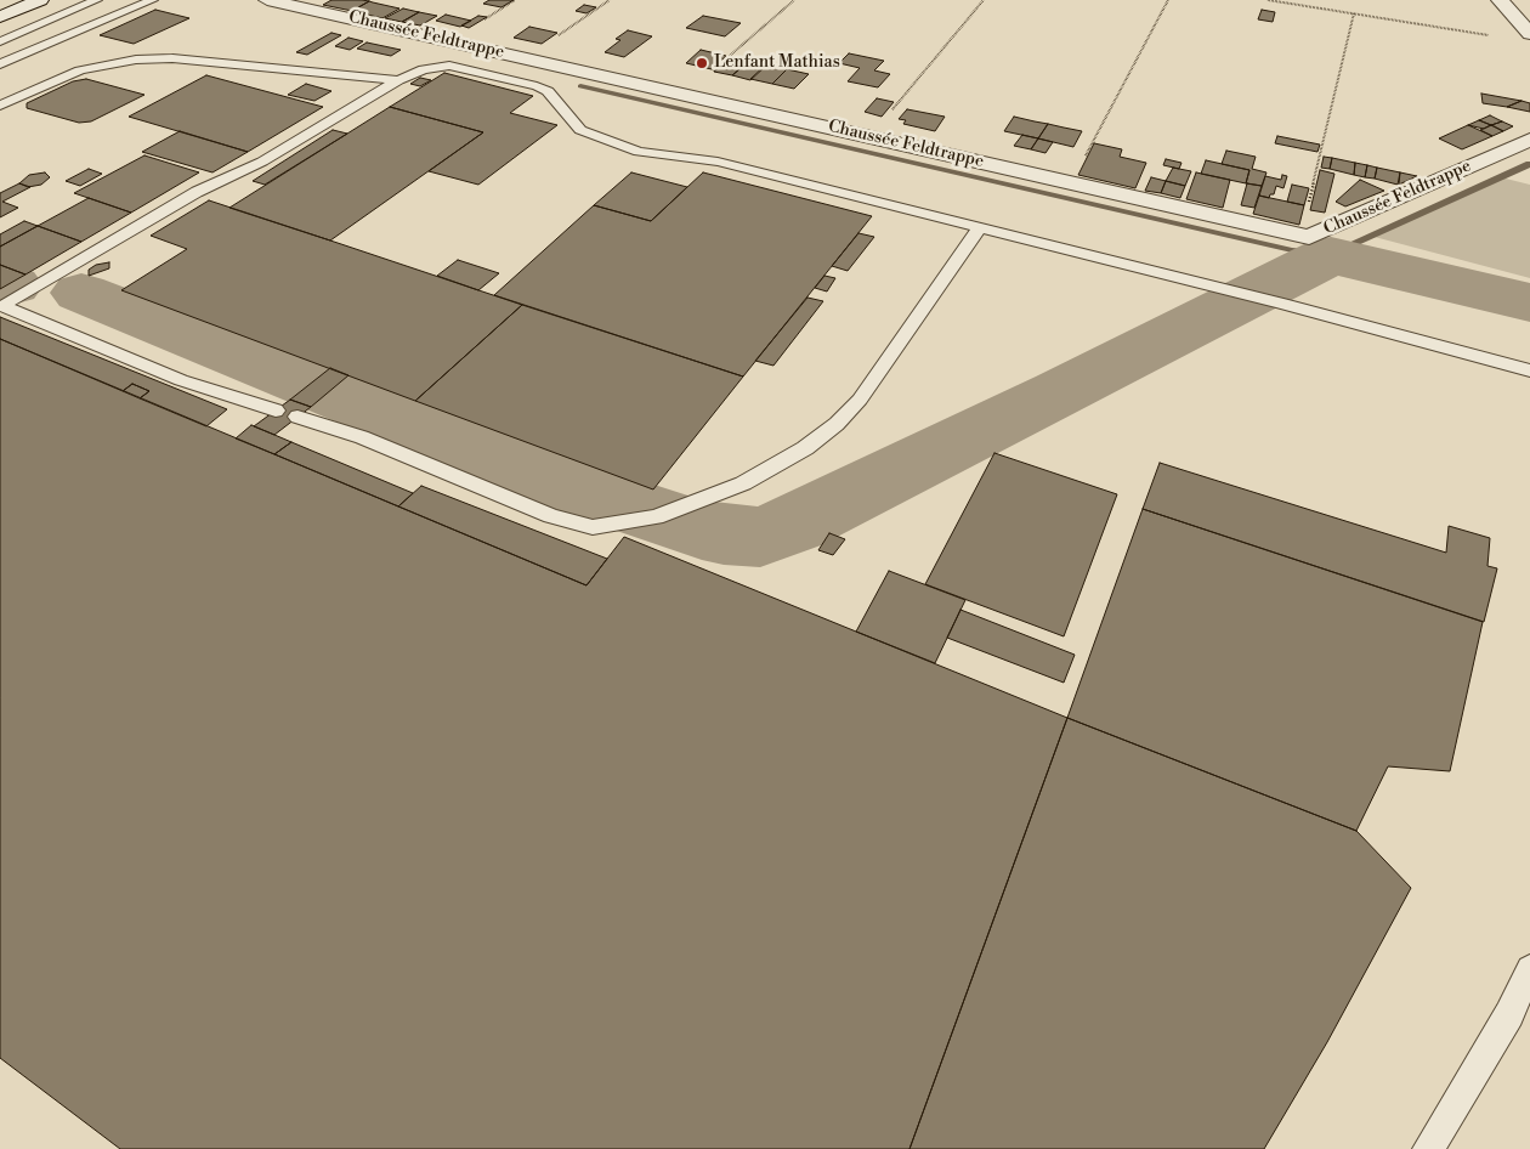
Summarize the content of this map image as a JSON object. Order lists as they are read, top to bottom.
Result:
{
  "streets": {
    "street": ["Chaussée Feldtrappe"]
  },
  "places": ["Lenfant Mathias"]
}
